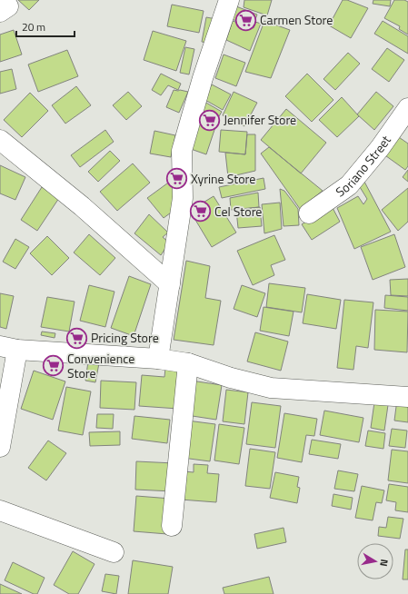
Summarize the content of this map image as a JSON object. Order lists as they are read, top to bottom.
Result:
{
  "streets": {
    "street": ["Soriano Street"]
  },
  "places": {
    "supermarket": [
      "Carmen Store",
      "Jennifer Store",
      "Xyrine Store",
      "Cel Store",
      "Pricing Store",
      "Convenience Store"
    ]
  },
  "scale_bar": "20 m",
  "north": "right"
}
